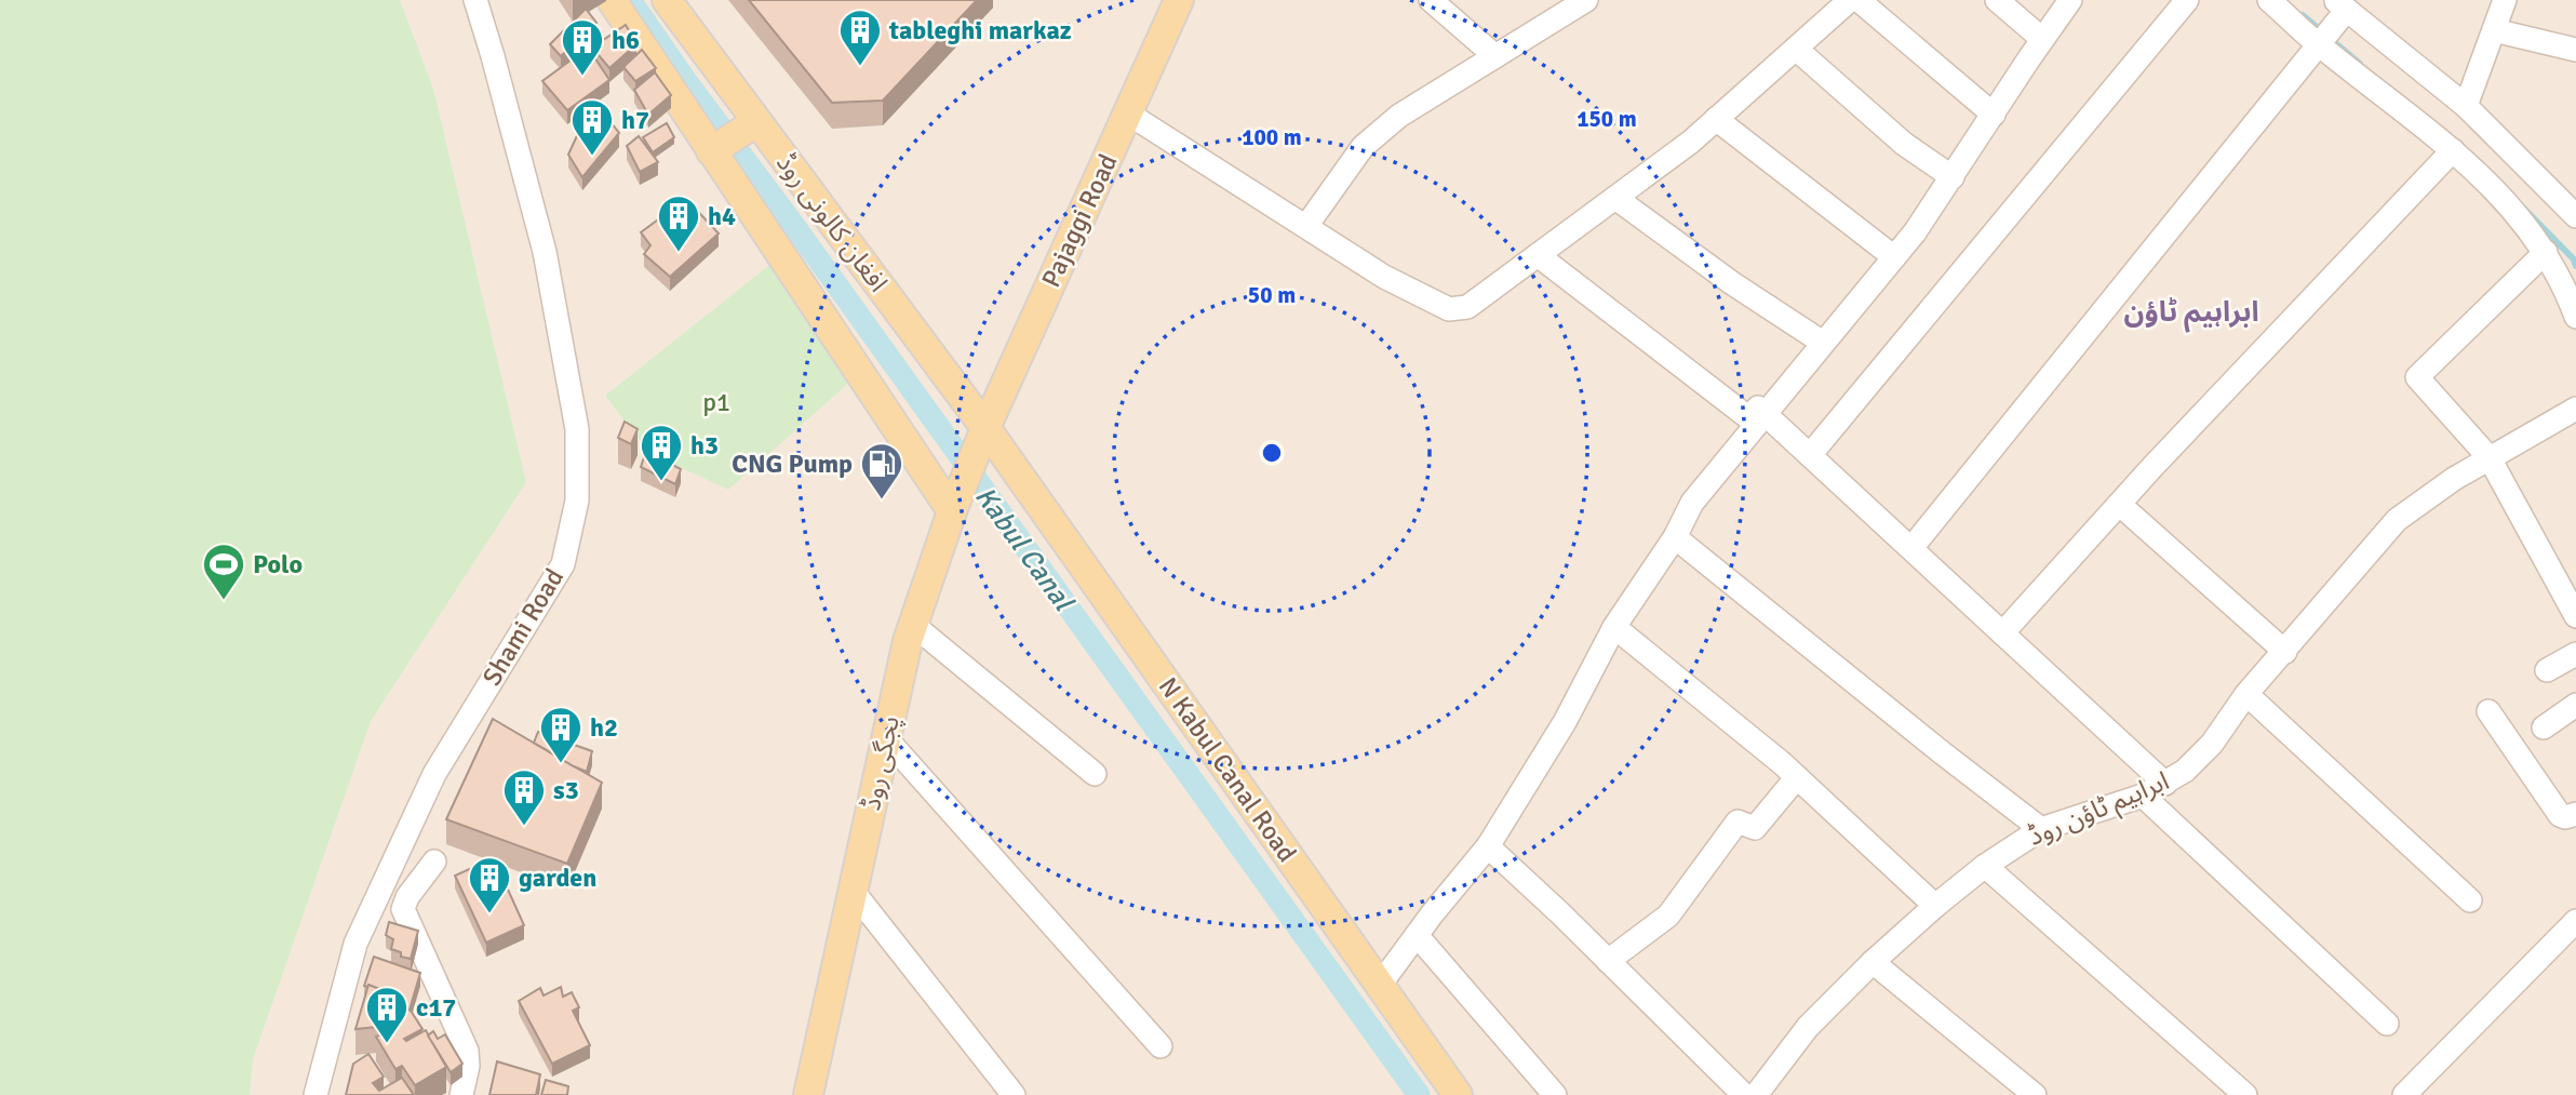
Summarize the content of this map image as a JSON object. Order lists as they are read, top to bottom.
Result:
{
  "streets": {
    "main road": [
      "Pajaggi Road",
      "افغان کالونی روڈ",
      "پجگی روڈ",
      "N Kabul Canal Road"
    ],
    "street": ["Shami Road", "ابراہیم ٹاؤن روڈ"]
  },
  "crossings": [
    ["Pajaggi Road", "افغان کالونی روڈ"],
    ["Pajaggi Road", "پجگی روڈ"],
    ["Pajaggi Road", "N Kabul Canal Road"],
    ["افغان کالونی روڈ", "پجگی روڈ"],
    ["افغان کالونی روڈ", "N Kabul Canal Road"],
    ["پجگی روڈ", "N Kabul Canal Road"]
  ],
  "districts": ["ابراہیم ٹاؤن"],
  "water": ["Kabul Canal"],
  "parks": ["p1"],
  "places": {
    "building": [
      "tableghi markaz",
      "h6",
      "h7",
      "h4",
      "h3",
      "h2",
      "s3",
      "garden",
      "c17"
    ],
    "fuel station": ["CNG Pump"],
    "sports": ["Polo"]
  },
  "rings": ["150 m", "100 m", "50 m"]
}
